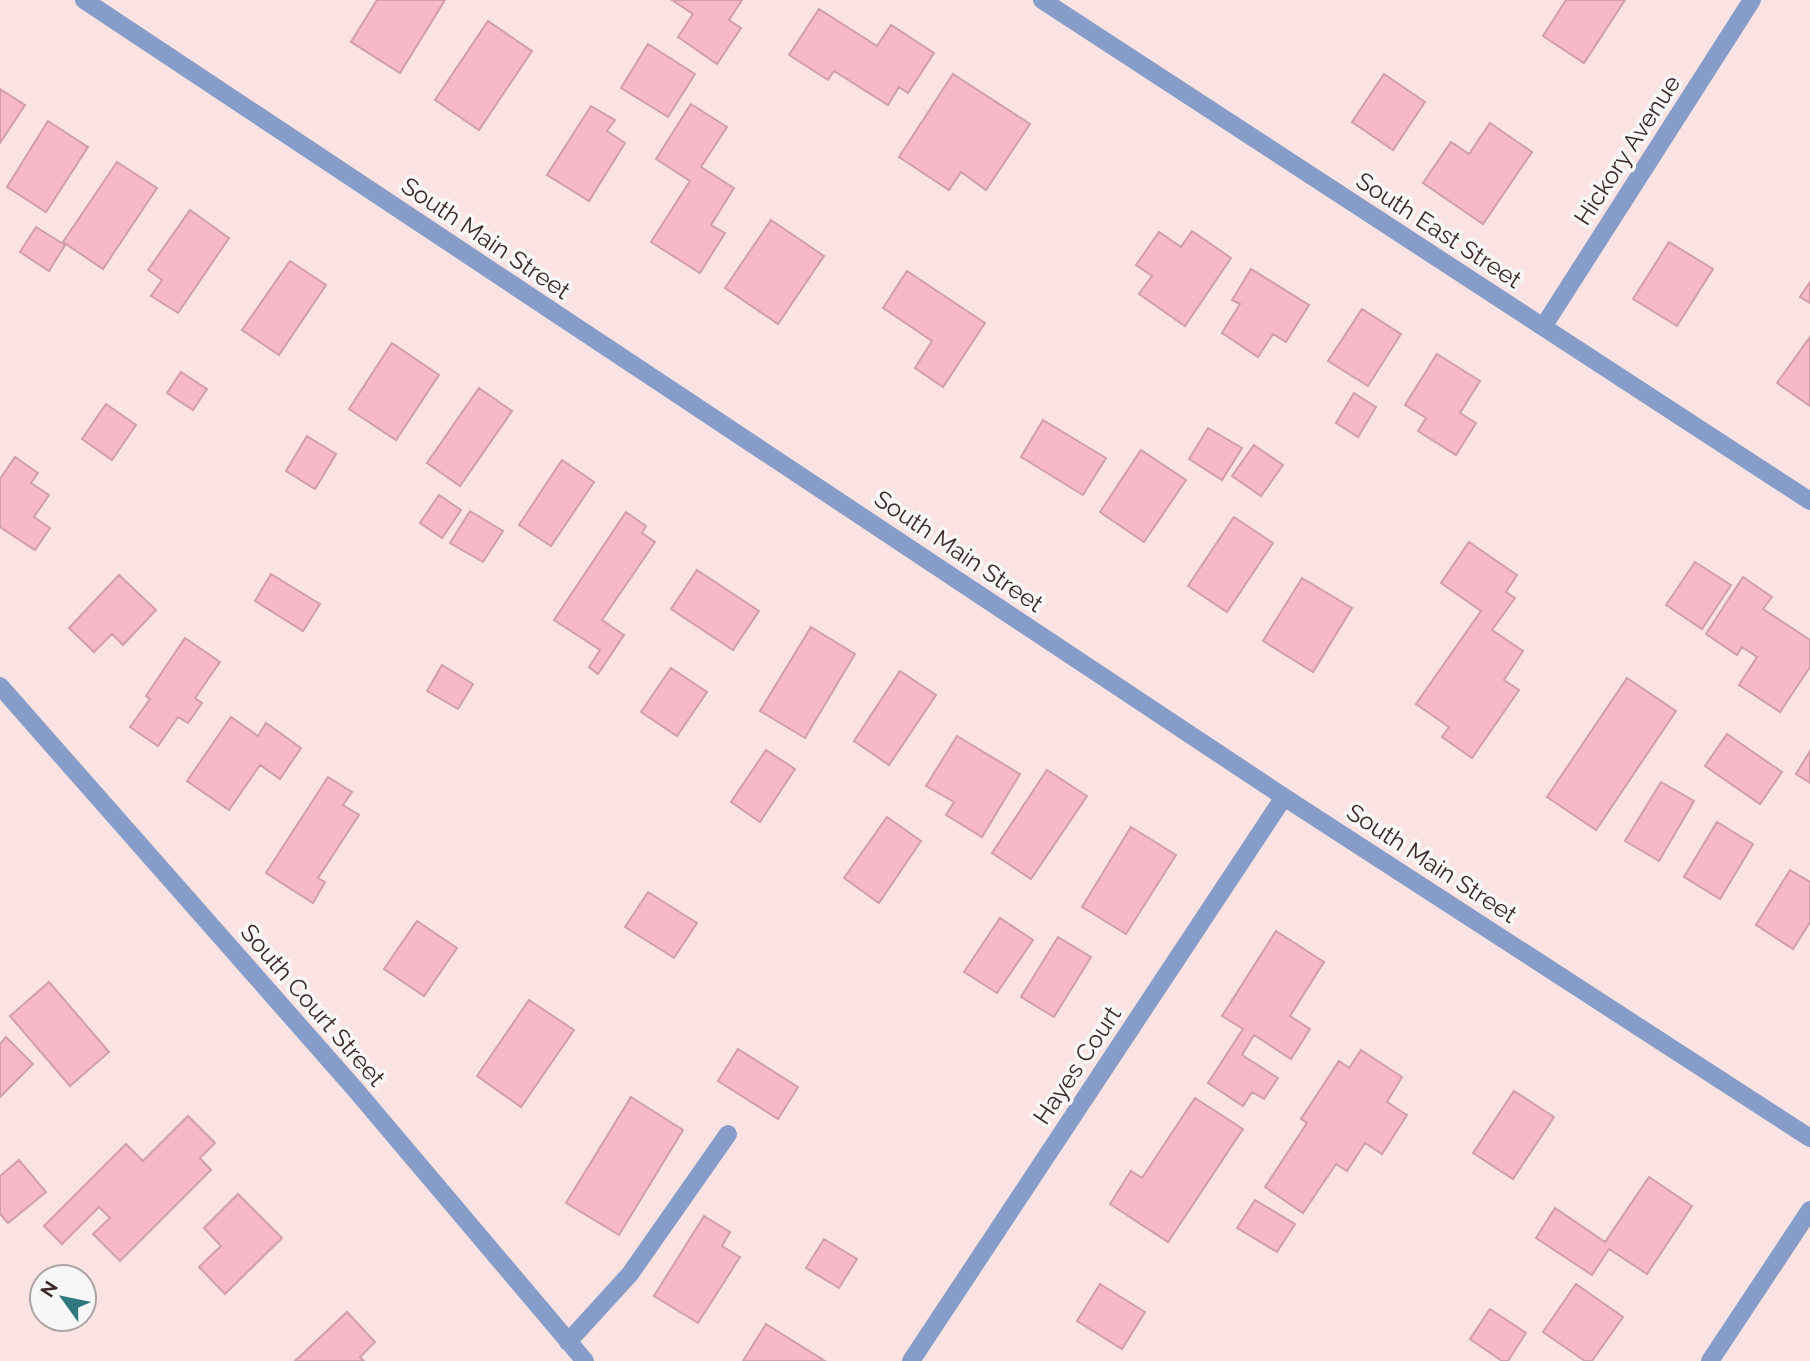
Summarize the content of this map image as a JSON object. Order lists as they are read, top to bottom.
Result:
{
  "streets": {
    "street": [
      "Hickory Avenue",
      "South East Street",
      "South Main Street",
      "South Court Street",
      "Hayes Court"
    ]
  },
  "crossings": [
    ["Hickory Avenue", "South East Street"],
    ["South Main Street", "Hayes Court"]
  ],
  "north": "top left"
}
